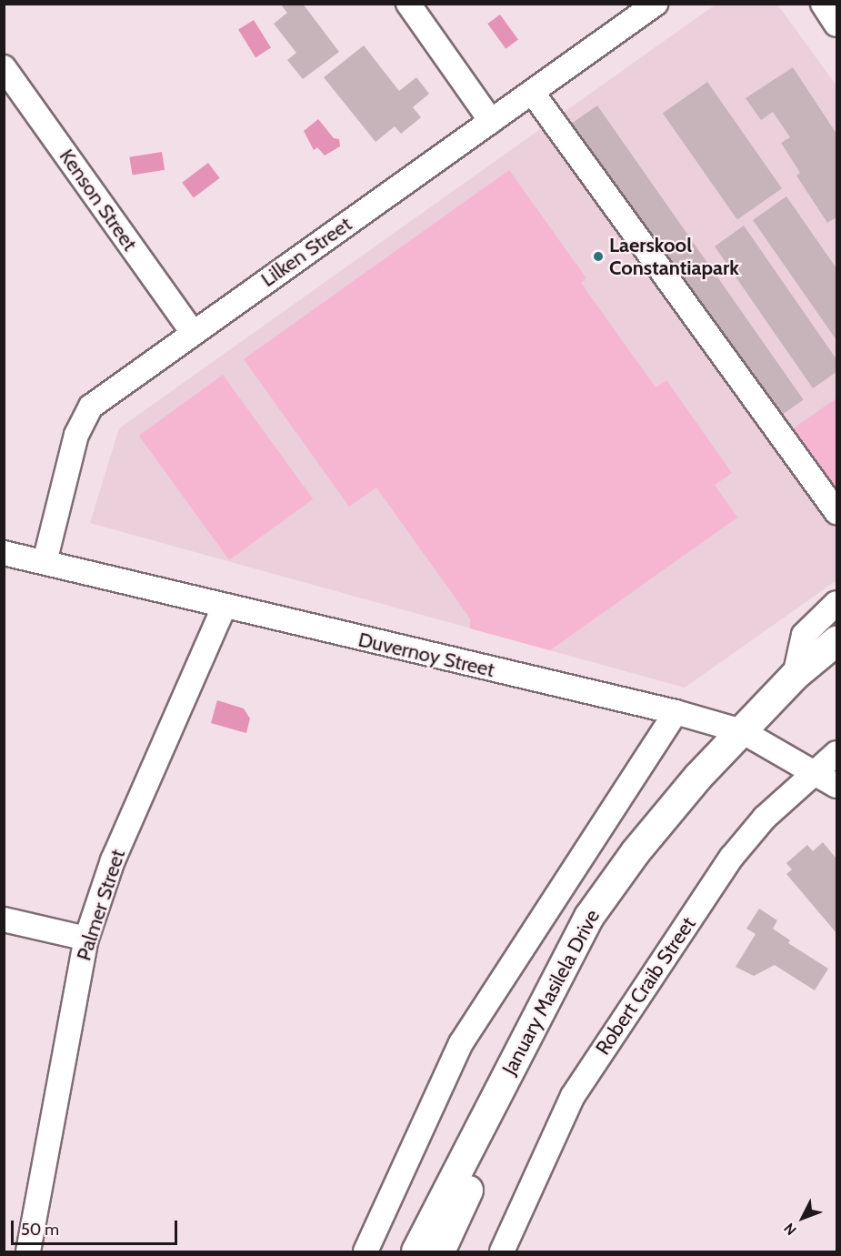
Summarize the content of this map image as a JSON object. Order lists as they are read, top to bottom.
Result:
{
  "streets": {
    "main road": ["January Masilela Drive"],
    "street": [
      "Kenson Street",
      "Lilken Street",
      "Duvernoy Street",
      "Palmer Street",
      "Robert Craib Street"
    ]
  },
  "crossings": [
    ["Kenson Street", "Lilken Street"],
    ["Lilken Street", "Duvernoy Street"],
    ["Duvernoy Street", "Palmer Street"],
    ["Duvernoy Street", "Robert Craib Street"],
    ["Duvernoy Street", "January Masilela Drive"]
  ],
  "places": ["Laerskool Constantiapark"],
  "scale_bar": "50 m",
  "north": "bottom left"
}
